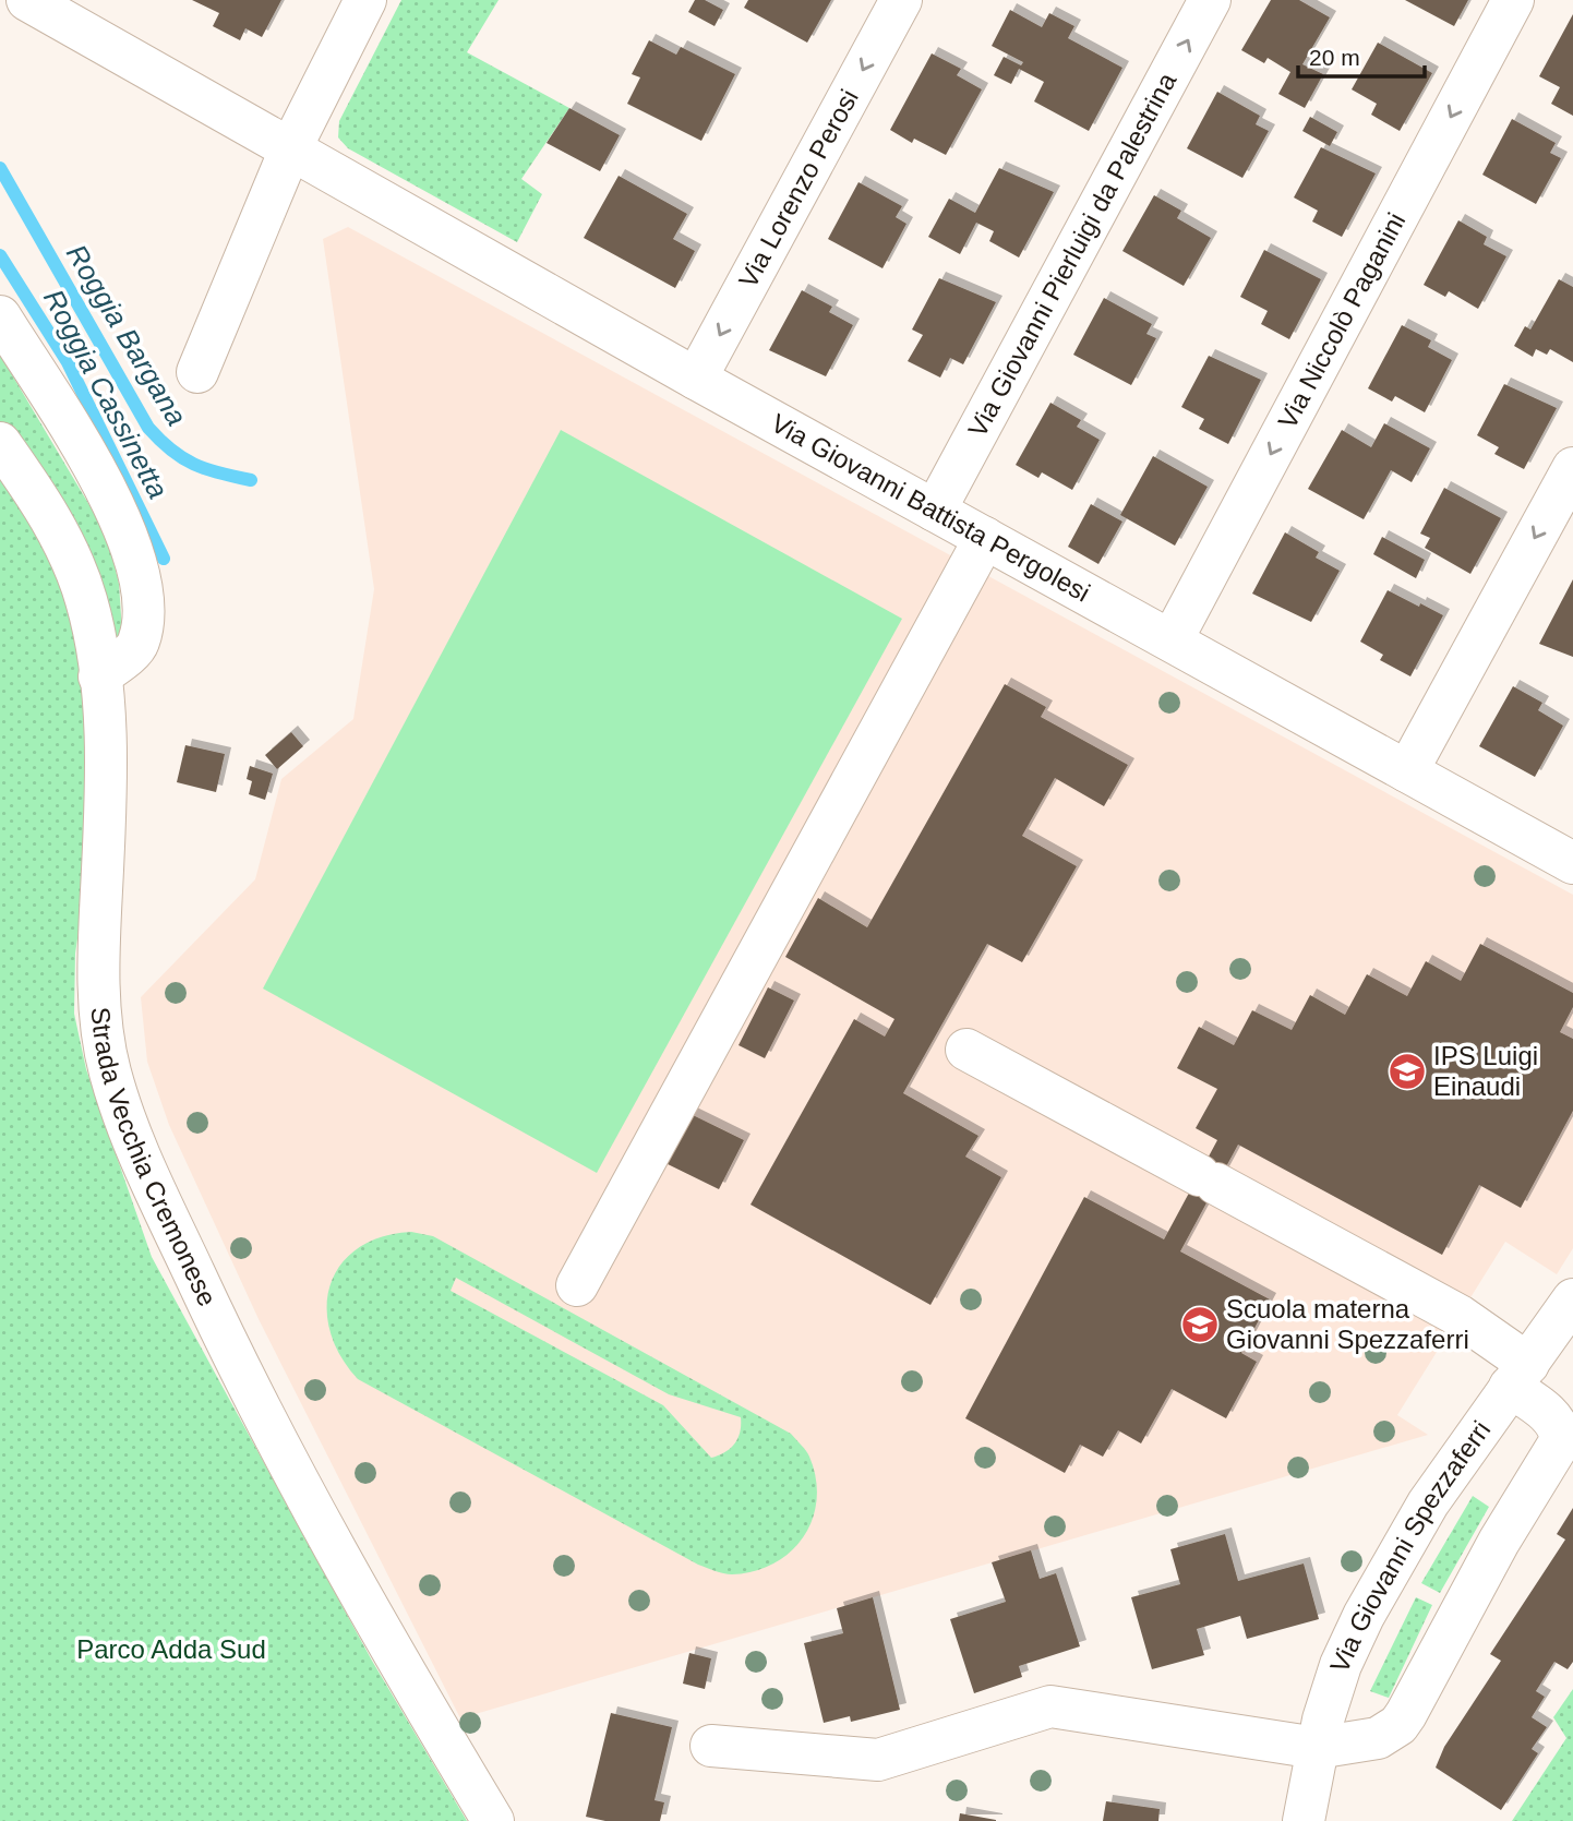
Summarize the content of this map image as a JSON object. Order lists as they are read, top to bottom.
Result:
{
  "streets": {
    "street": [
      "Via Lorenzo Perosi",
      "Via Giovanni Pierluigi da Palestrina",
      "Via Niccolò Paganini",
      "Via Giovanni Battista Pergolesi",
      "Strada Vecchia Cremonese",
      "Via Giovanni Spezzaferri"
    ]
  },
  "crossings": [
    ["Via Lorenzo Perosi", "Via Giovanni Battista Pergolesi"],
    ["Via Giovanni Pierluigi da Palestrina", "Via Giovanni Battista Pergolesi"],
    ["Via Niccolò Paganini", "Via Giovanni Battista Pergolesi"]
  ],
  "one_way": ["Via Lorenzo Perosi", "Via Giovanni Pierluigi da Palestrina"],
  "water": ["Roggia Bargana", "Roggia Cassinetta"],
  "parks": ["Parco Adda Sud"],
  "places": {
    "school or university": ["IPS Luigi Einaudi", "Scuola materna Giovanni Spezzaferri"]
  },
  "scale_bar": "20 m"
}
